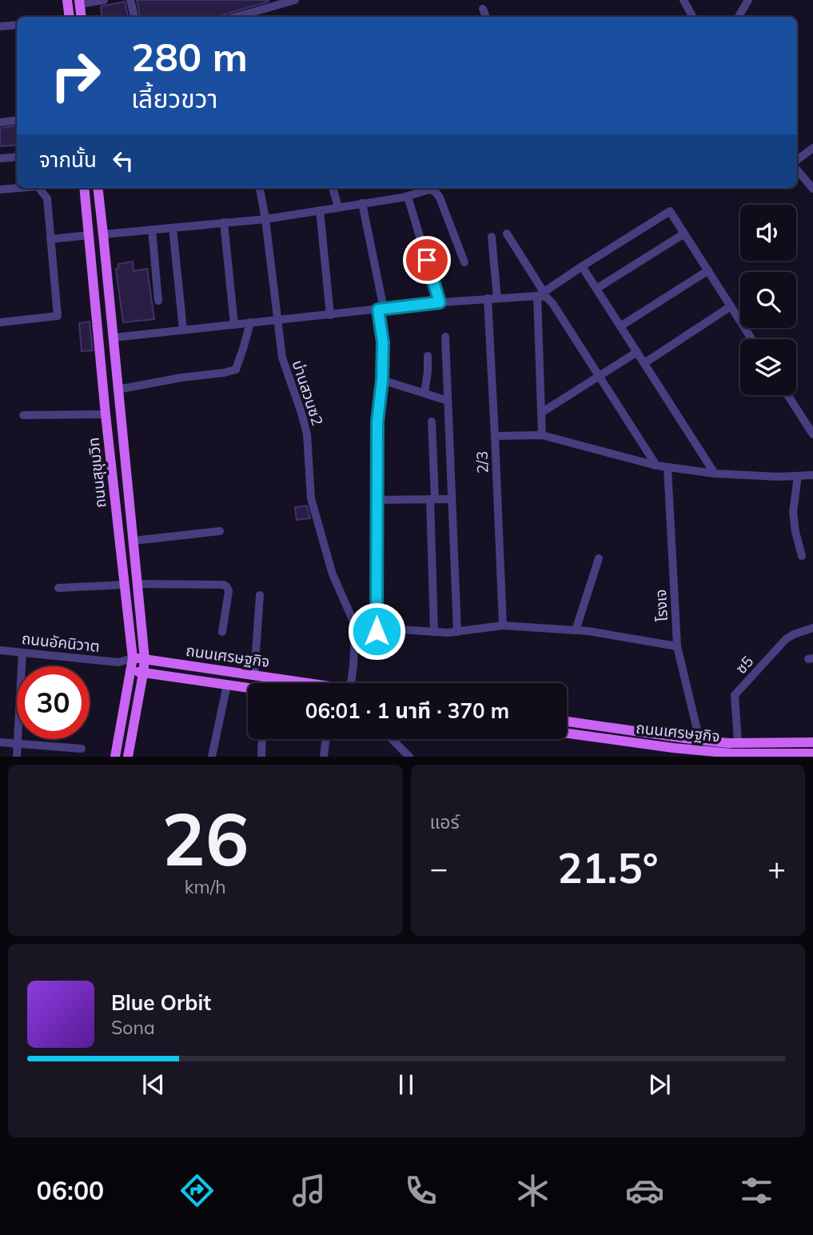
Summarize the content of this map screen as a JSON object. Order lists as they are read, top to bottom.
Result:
{
  "streets": {
    "main road": ["ถนนสุขุมวิท", "ถนนเศรษฐกิจ"],
    "street": [
      "บ่านสวนซ2",
      "2/3",
      "โรงเจ",
      "ถนนอัคนิวาต",
      "ซ5"
    ]
  },
  "crossings": [
    ["ถนนสุขุมวิท", "ถนนอัคนิวาต"],
    ["ถนนสุขุมวิท", "ถนนเศรษฐกิจ"],
    ["โรงเจ", "ถนนเศรษฐกิจ"],
    ["ถนนอัคนิวาต", "ถนนเศรษฐกิจ"],
    ["ถนนเศรษฐกิจ", "ซ5"]
  ],
  "page": {
    "turn": ["280 m", "เลี้ยวขวา"],
    "then": "จากนั้น",
    "limit": "30",
    "trip": "06:01 · 1 นาที · 370 m",
    "tile": [
      ["26", "km/h"],
      "แอร์"
    ],
    "heat": ["−", "21.5°", "+"],
    "song": ["Blue Orbit", "Sona"],
    "tabs": "06:00"
  }
}
